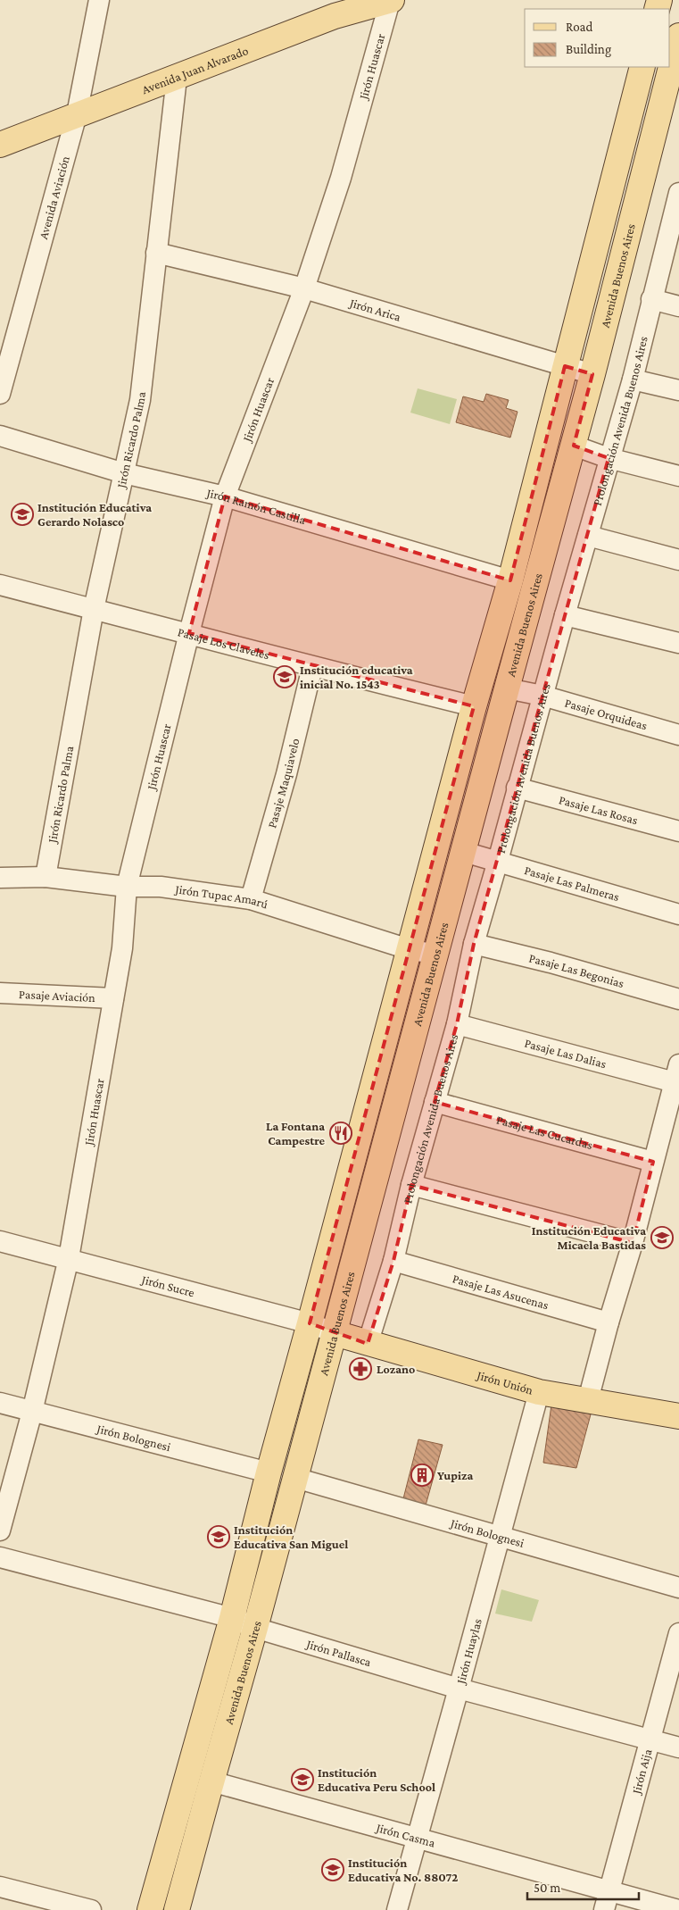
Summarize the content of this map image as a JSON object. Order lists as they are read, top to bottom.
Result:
{
  "streets": {
    "main road": ["Avenida Juan Alvarado", "Avenida Buenos Aires", "Jirón Unión"],
    "street": [
      "Jirón Huascar",
      "Avenida Aviación",
      "Jirón Arica",
      "Prolongación Avenida Buenos Aires",
      "Jirón Ricardo Palma",
      "Jirón Ramón Castilla",
      "Pasaje Los Claveles",
      "Pasaje Orquideas",
      "Pasaje Maquiavelo",
      "Pasaje Las Rosas",
      "Pasaje Las Palmeras",
      "Jirón Tupac Amarú",
      "Pasaje Las Begonias",
      "Pasaje Aviación",
      "Pasaje Las Dalias",
      "Pasaje Las Cucardas",
      "Jirón Sucre",
      "Pasaje Las Asucenas",
      "Jirón Bolognesi",
      "Jirón Huaylas",
      "Jirón Pallasca",
      "Jirón Aija",
      "Jirón Casma"
    ]
  },
  "crossings": [
    ["Jirón Huascar", "Avenida Juan Alvarado"],
    ["Jirón Huascar", "Jirón Arica"],
    ["Jirón Huascar", "Jirón Ramón Castilla"],
    ["Jirón Huascar", "Pasaje Los Claveles"],
    ["Jirón Huascar", "Jirón Tupac Amarú"],
    ["Jirón Huascar", "Pasaje Aviación"],
    ["Jirón Huascar", "Jirón Sucre"],
    ["Jirón Huascar", "Jirón Bolognesi"],
    ["Avenida Juan Alvarado", "Avenida Aviación"],
    ["Avenida Juan Alvarado", "Jirón Ricardo Palma"],
    ["Avenida Buenos Aires", "Jirón Arica"],
    ["Avenida Buenos Aires", "Jirón Ramón Castilla"],
    ["Avenida Buenos Aires", "Pasaje Los Claveles"],
    ["Avenida Buenos Aires", "Pasaje Orquideas"],
    ["Avenida Buenos Aires", "Pasaje Las Palmeras"],
    ["Avenida Buenos Aires", "Jirón Tupac Amarú"],
    ["Avenida Buenos Aires", "Jirón Sucre"],
    ["Avenida Buenos Aires", "Jirón Unión"],
    ["Avenida Buenos Aires", "Jirón Bolognesi"],
    ["Avenida Buenos Aires", "Jirón Pallasca"],
    ["Avenida Buenos Aires", "Jirón Casma"],
    ["Jirón Arica", "Jirón Ricardo Palma"],
    ["Prolongación Avenida Buenos Aires", "Pasaje Orquideas"],
    ["Prolongación Avenida Buenos Aires", "Pasaje Las Rosas"],
    ["Prolongación Avenida Buenos Aires", "Pasaje Las Palmeras"],
    ["Prolongación Avenida Buenos Aires", "Pasaje Las Begonias"],
    ["Prolongación Avenida Buenos Aires", "Pasaje Las Dalias"],
    ["Prolongación Avenida Buenos Aires", "Pasaje Las Cucardas"],
    ["Prolongación Avenida Buenos Aires", "Pasaje Las Asucenas"],
    ["Prolongación Avenida Buenos Aires", "Jirón Unión"],
    ["Jirón Ricardo Palma", "Jirón Ramón Castilla"],
    ["Jirón Ricardo Palma", "Pasaje Los Claveles"],
    ["Jirón Ricardo Palma", "Jirón Tupac Amarú"],
    ["Pasaje Los Claveles", "Pasaje Maquiavelo"],
    ["Pasaje Maquiavelo", "Jirón Tupac Amarú"],
    ["Jirón Sucre", "Jirón Unión"],
    ["Jirón Unión", "Jirón Huaylas"],
    ["Jirón Bolognesi", "Jirón Huaylas"],
    ["Jirón Huaylas", "Jirón Pallasca"],
    ["Jirón Huaylas", "Jirón Casma"],
    ["Jirón Pallasca", "Jirón Aija"],
    ["Jirón Aija", "Jirón Casma"]
  ],
  "places": {
    "school or university": [
      "Institución Educativa Gerardo Nolasco",
      "Institución educativa inicial No. 1543",
      "Institución Educativa Micaela Bastidas",
      "Institución Educativa San Miguel",
      "Institución Educativa Peru School",
      "Institución Educativa No. 88072"
    ],
    "restaurant": ["La Fontana Campestre"],
    "pharmacy": ["Lozano"],
    "building": ["Yupiza"]
  },
  "legend": ["Road", "Building"],
  "scale_bar": "50 m"
}
